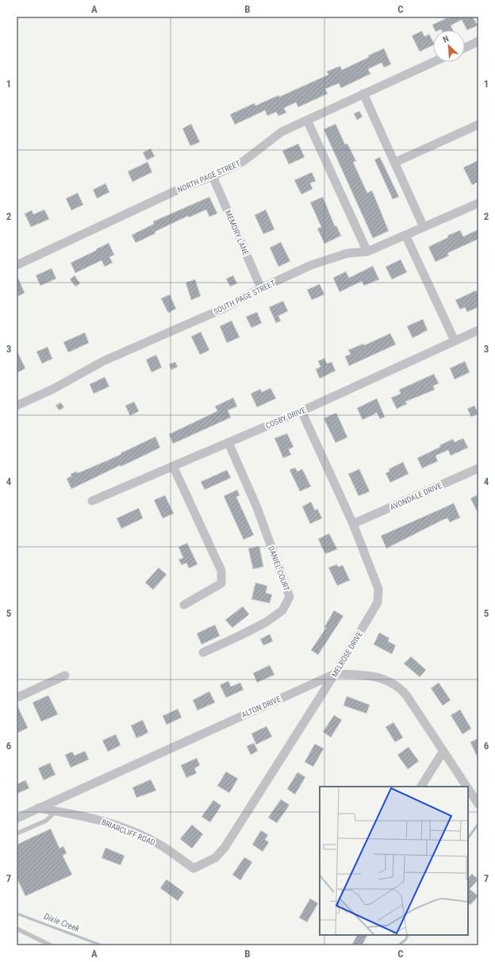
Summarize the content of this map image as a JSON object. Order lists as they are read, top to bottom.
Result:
{
  "streets": {
    "street": [
      "NORTH PAGE STREET",
      "MEMORY LANE",
      "SOUTH PAGE STREET",
      "COSBY DRIVE",
      "AVONDALE DRIVE",
      "DANIEL COURT",
      "MELROSE DRIVE",
      "ALTON DRIVE",
      "BRIARCLIFF ROAD"
    ]
  },
  "crossings": [
    ["NORTH PAGE STREET", "MEMORY LANE"],
    ["MEMORY LANE", "SOUTH PAGE STREET"],
    ["COSBY DRIVE", "DANIEL COURT"],
    ["COSBY DRIVE", "MELROSE DRIVE"],
    ["AVONDALE DRIVE", "MELROSE DRIVE"],
    ["MELROSE DRIVE", "ALTON DRIVE"],
    ["MELROSE DRIVE", "BRIARCLIFF ROAD"],
    ["ALTON DRIVE", "BRIARCLIFF ROAD"]
  ],
  "water": ["Dixie Creek"],
  "north": "top left",
  "grid": {
    "columns": ["A", "B", "C"],
    "rows": [
      "1",
      "2",
      "3",
      "4",
      "5",
      "6",
      "7"
    ]
  }
}
